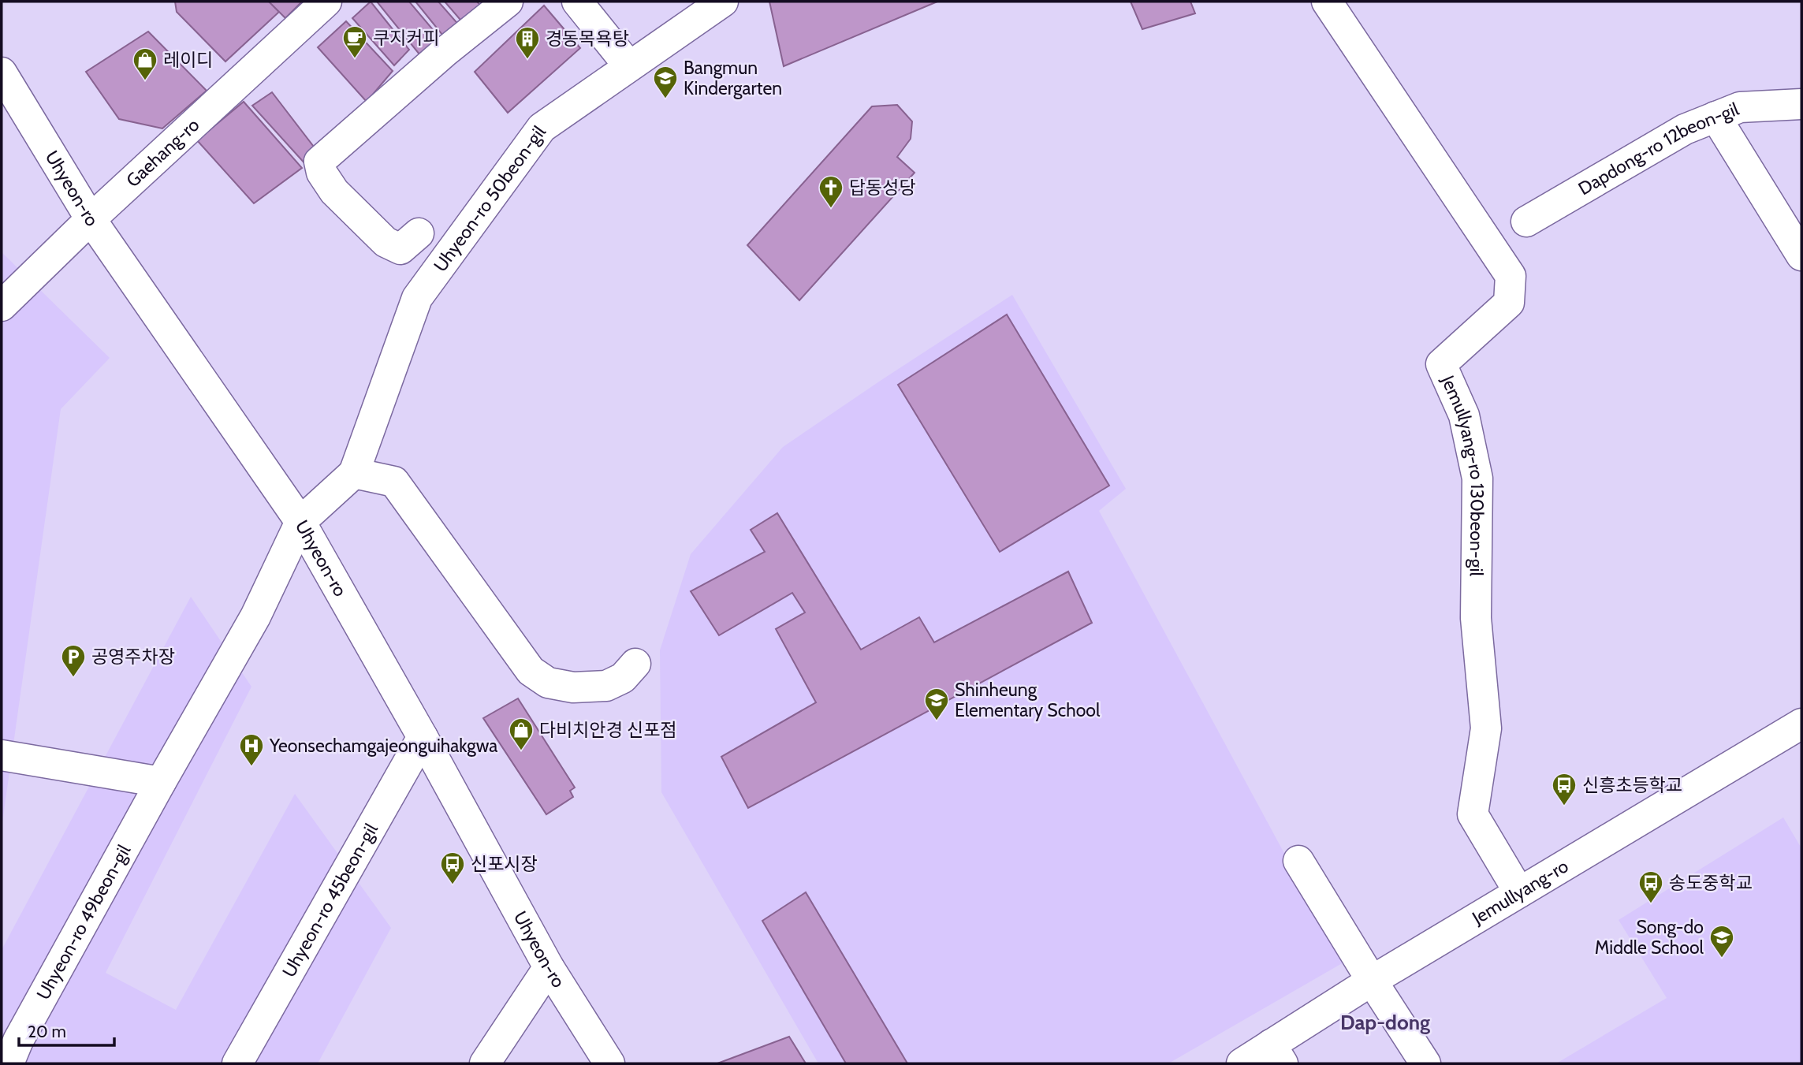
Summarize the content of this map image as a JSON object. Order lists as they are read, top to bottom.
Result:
{
  "streets": {
    "street": [
      "Dapdong-ro 12beon-gil",
      "Gaehang-ro",
      "Uhyeon-ro",
      "Uhyeon-ro 50beon-gil",
      "Jemullyang-ro 130beon-gil",
      "Jemullyang-ro",
      "Uhyeon-ro 45beon-gil",
      "Uhyeon-ro 49beon-gil"
    ]
  },
  "crossings": [
    ["Gaehang-ro", "Uhyeon-ro"],
    ["Uhyeon-ro", "Uhyeon-ro 45beon-gil"],
    ["Uhyeon-ro", "Uhyeon-ro 49beon-gil"],
    ["Jemullyang-ro 130beon-gil", "Jemullyang-ro"]
  ],
  "districts": ["Dap-dong"],
  "places": {
    "cafe": ["쿠지커피"],
    "building": ["경동목욕탕"],
    "shop": ["레이디", "다비치안경 신포점"],
    "school or university": ["Bangmun Kindergarten", "Shinheung Elementary School", "Song-do Middle School"],
    "church": ["답동성당"],
    "parking": ["공영주차장"],
    "hospital": ["Yeonsechamgajeonguihakgwa"],
    "bus stop": ["신흥초등학교", "신포시장", "송도중학교"]
  },
  "scale_bar": "20 m"
}
